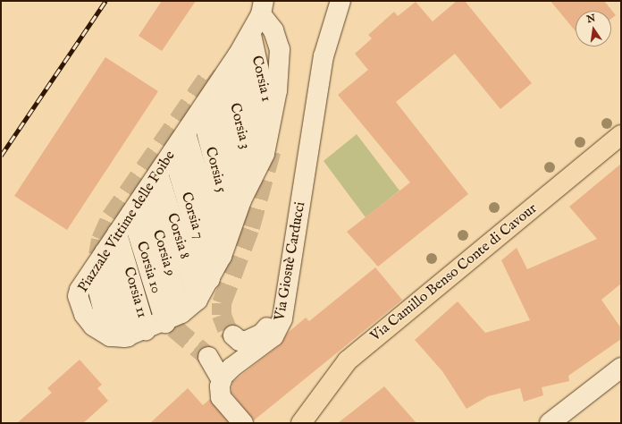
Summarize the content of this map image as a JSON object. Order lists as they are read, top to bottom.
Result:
{
  "streets": {
    "main road": ["Via Camillo Benso Conte di Cavour"],
    "street": [
      "Corsia 1",
      "Corsia 3",
      "Corsia 5",
      "Corsia 7",
      "Piazzale Vittime delle Foibe",
      "Corsia 8",
      "Corsia 9",
      "Via Giosuè Carducci",
      "Corsia 10",
      "Corsia 11"
    ]
  },
  "crossings": [
    ["Corsia 1", "Piazzale Vittime delle Foibe"],
    ["Corsia 3", "Piazzale Vittime delle Foibe"],
    ["Corsia 5", "Piazzale Vittime delle Foibe"],
    ["Corsia 7", "Piazzale Vittime delle Foibe"],
    ["Piazzale Vittime delle Foibe", "Corsia 8"],
    ["Piazzale Vittime delle Foibe", "Corsia 9"],
    ["Piazzale Vittime delle Foibe", "Corsia 10"],
    ["Piazzale Vittime delle Foibe", "Corsia 11"],
    ["Corsia 9", "Corsia 10"]
  ],
  "north": "top"
}
